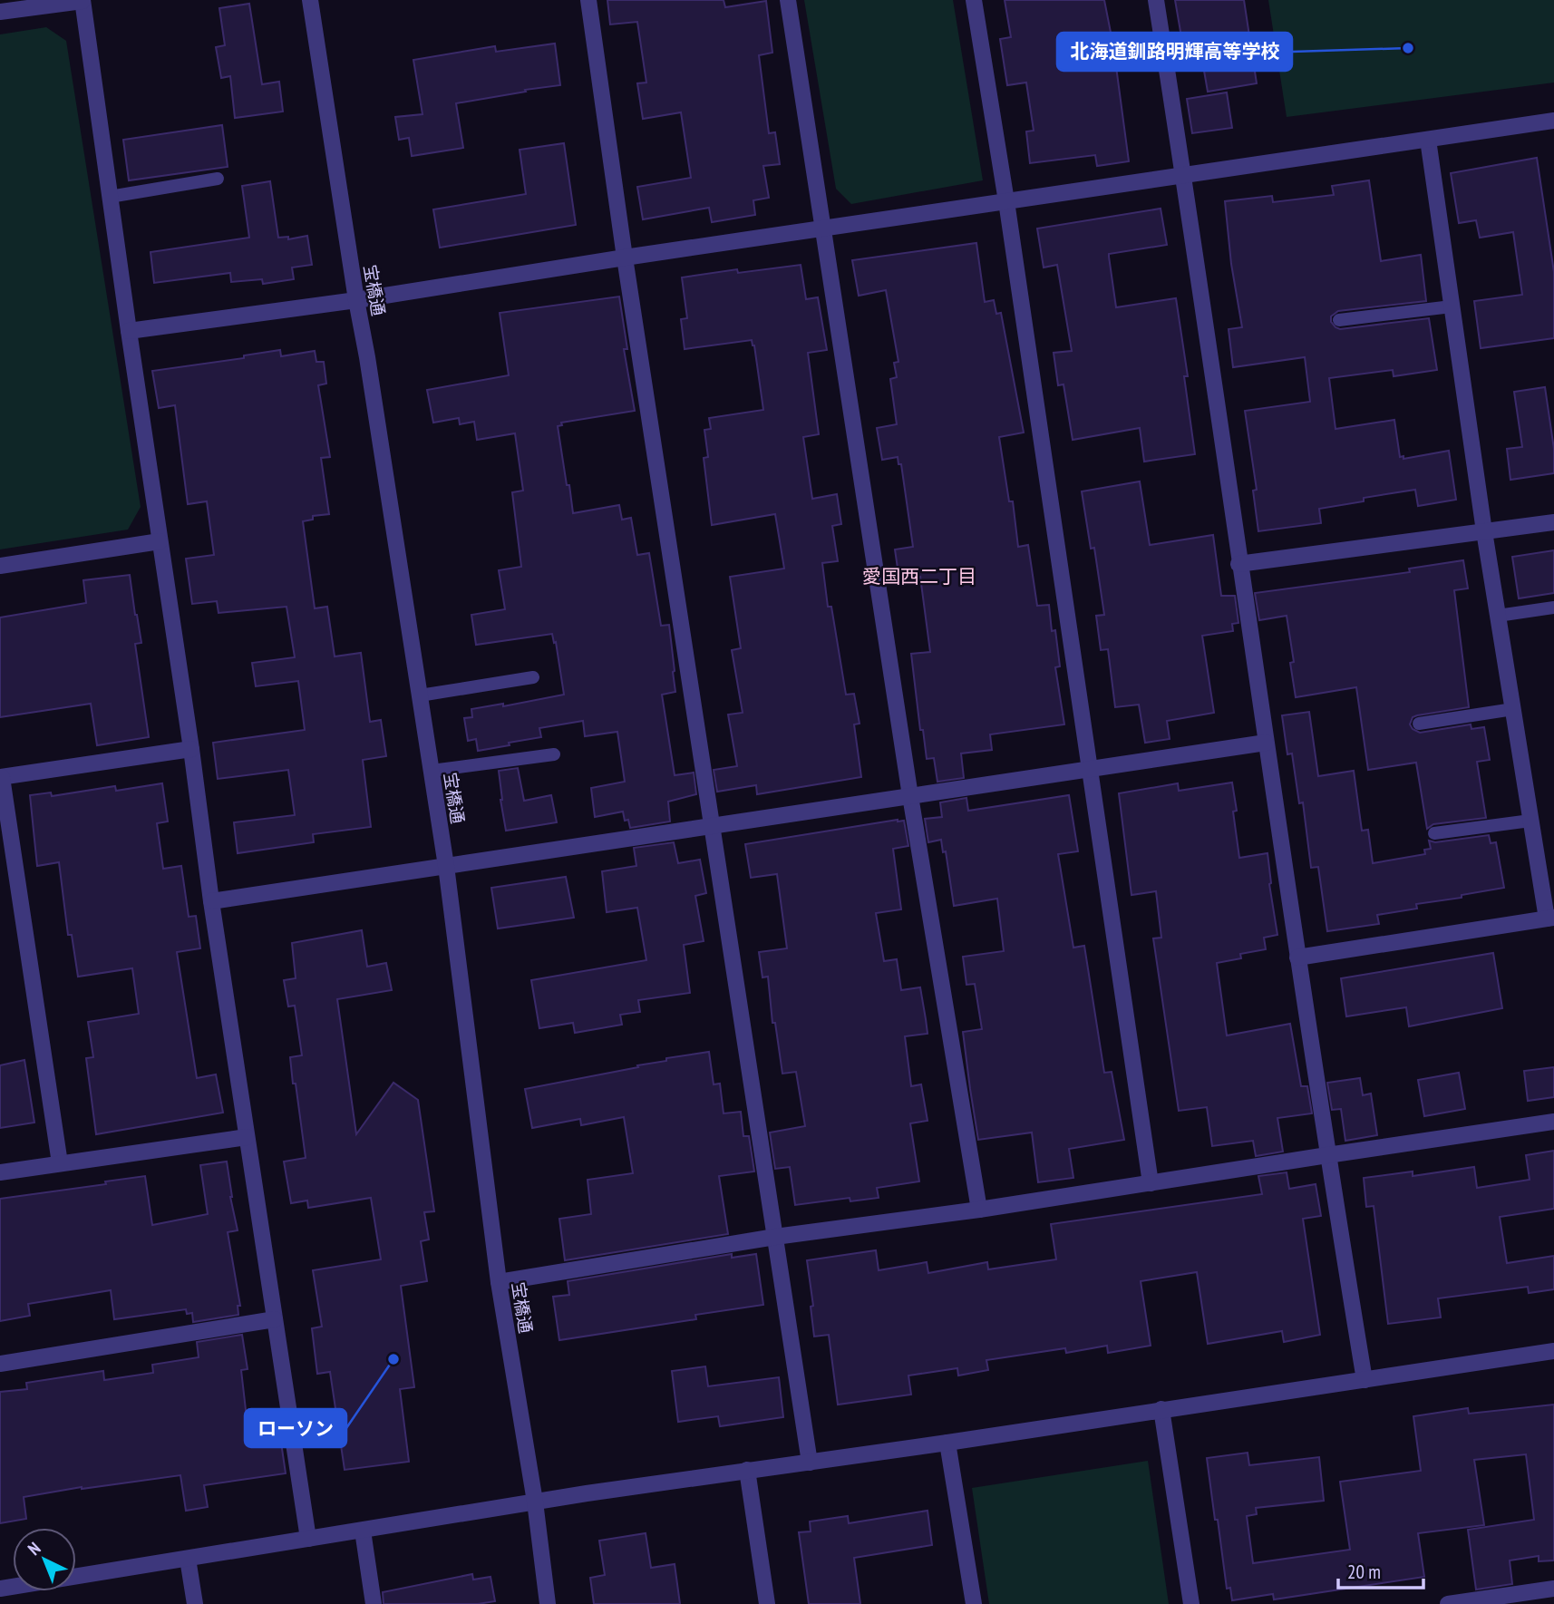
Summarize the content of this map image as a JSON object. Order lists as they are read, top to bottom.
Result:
{
  "streets": {
    "street": ["宝橋通"]
  },
  "districts": ["愛国西二丁目"],
  "places": ["北海道釧路明輝高等学校", "ローソン"],
  "scale_bar": "20 m",
  "north": "top left"
}
